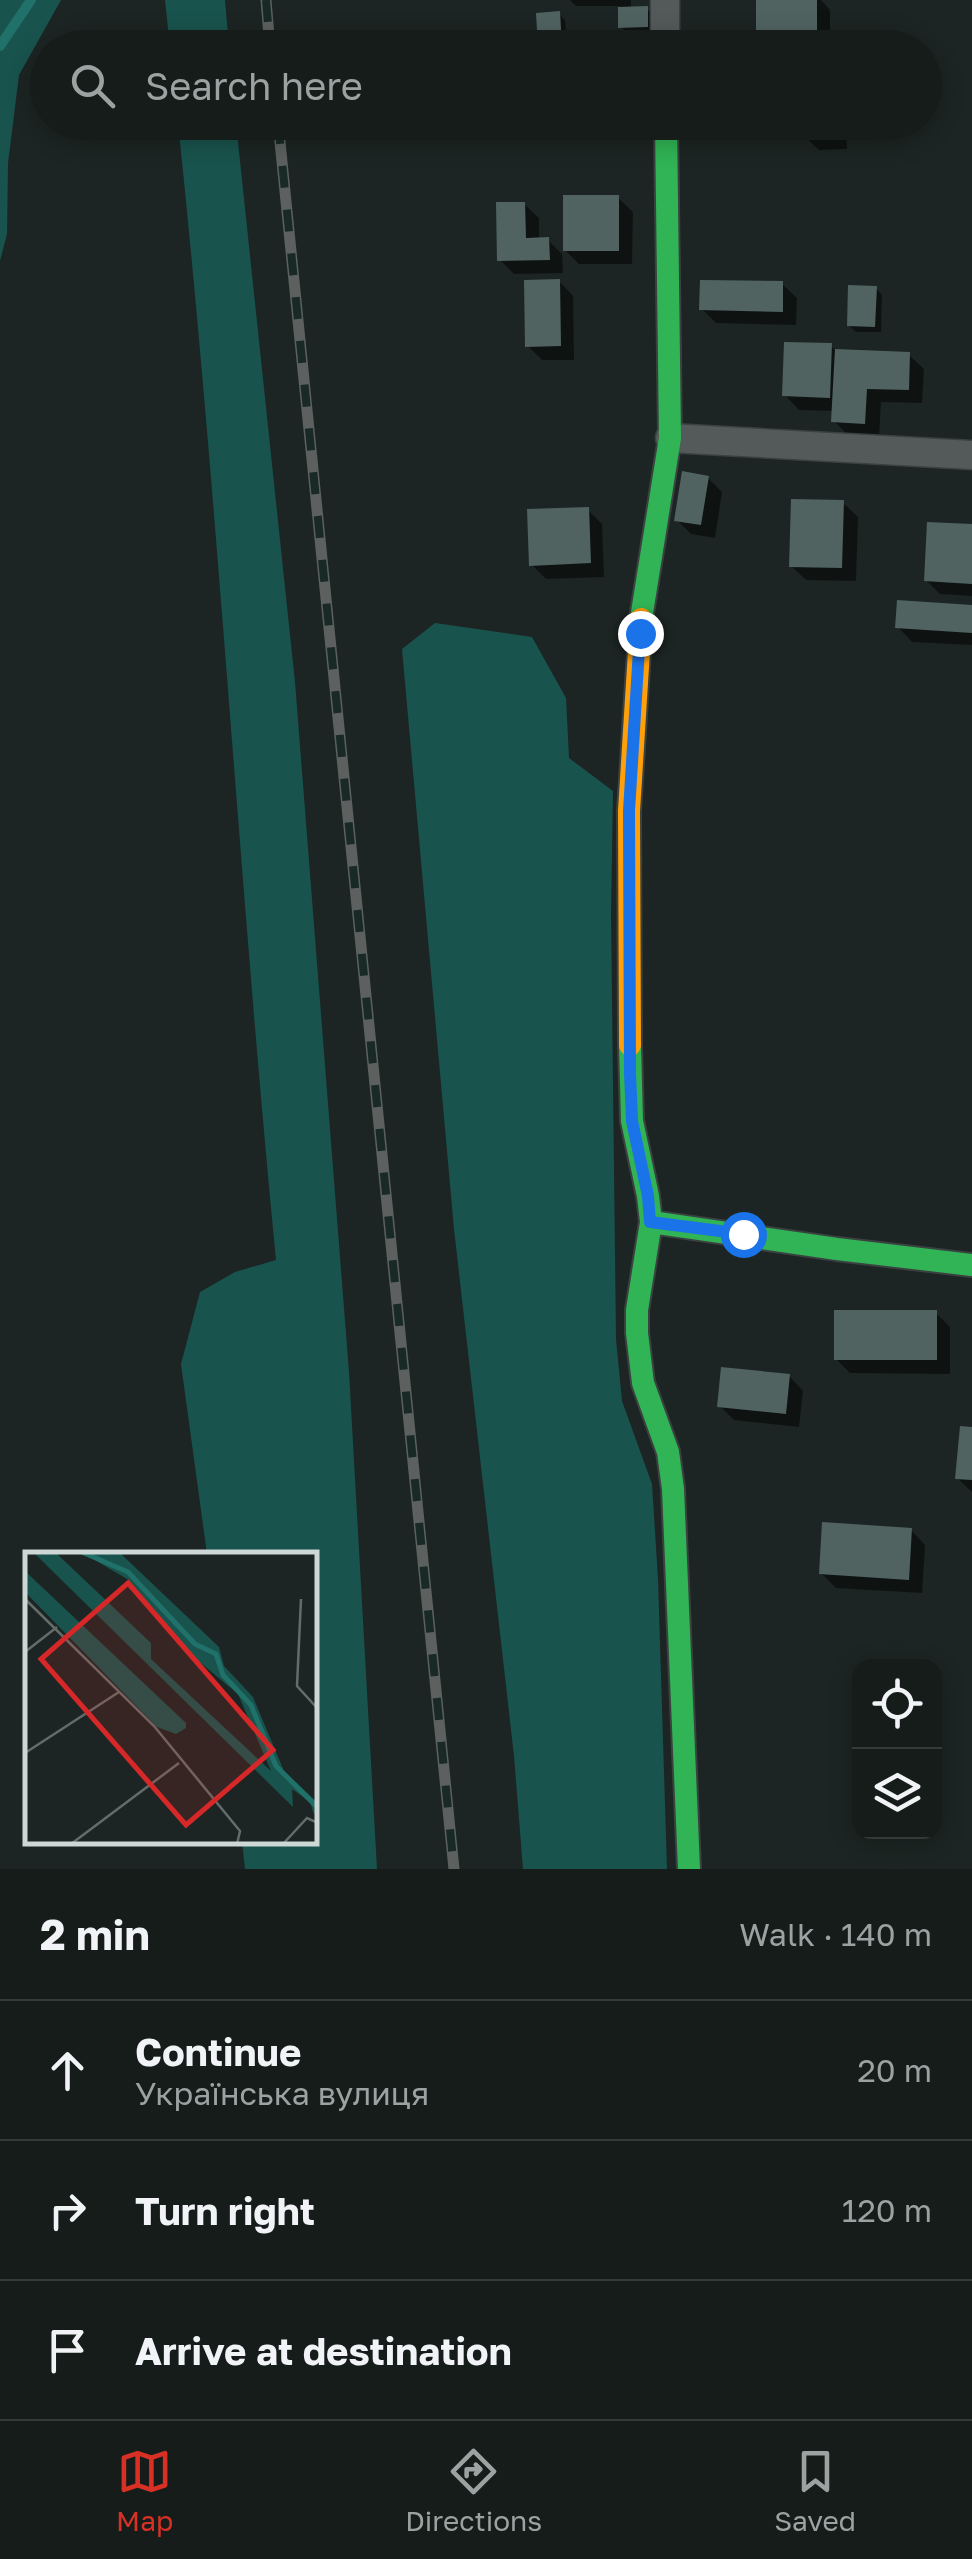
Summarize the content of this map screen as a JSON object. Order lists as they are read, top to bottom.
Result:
{
  "page": {
    "search": "Search here",
    "heading": ["2 min", "Walk · 140 m"],
    "list": [
      ["Continue", "Українська вулиця", "20 m"],
      ["Turn right", "120 m"],
      "Arrive at destination"
    ],
    "nav": ["Map", "Directions", "Saved"]
  }
}
